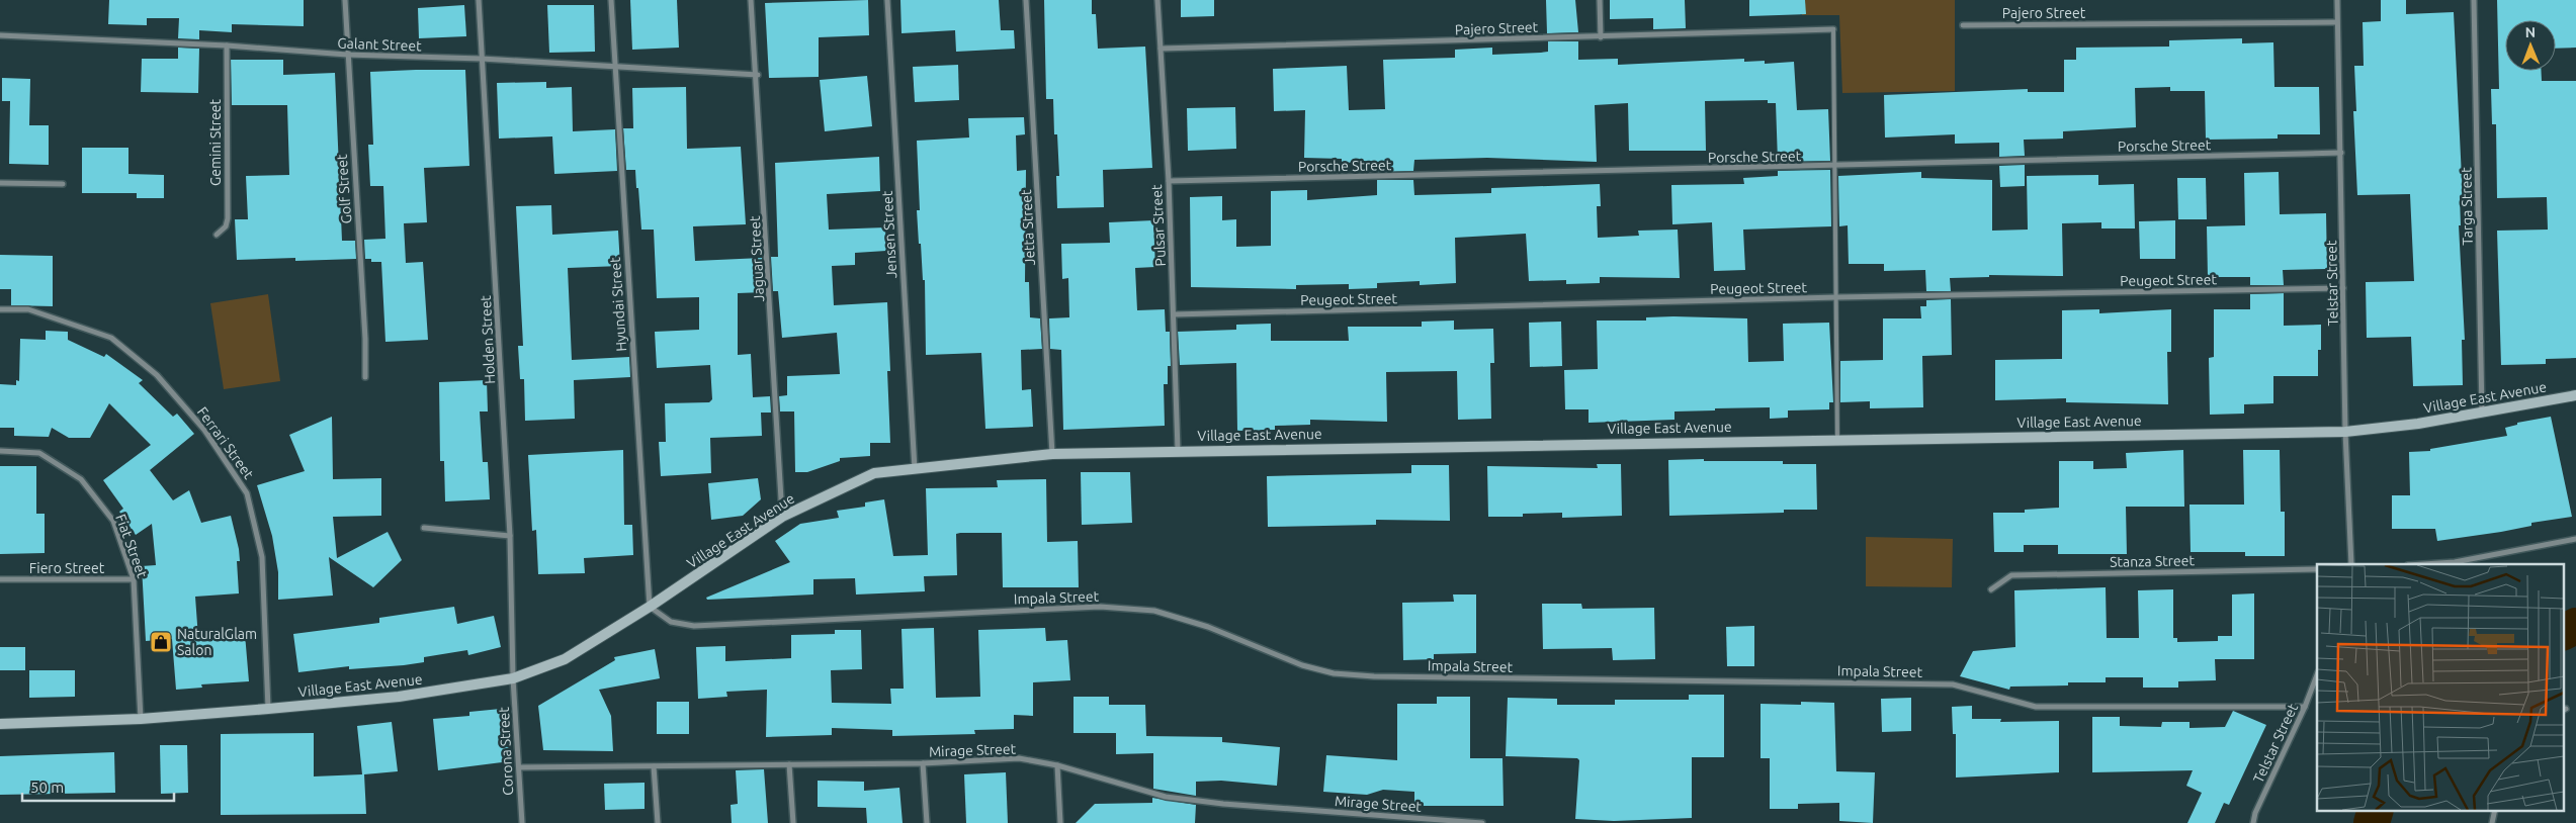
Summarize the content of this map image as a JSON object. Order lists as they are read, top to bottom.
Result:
{
  "streets": {
    "street": [
      "Pajero Street",
      "Galant Street",
      "Gemini Street",
      "Porsche Street",
      "Golf Street",
      "Targa Street",
      "Pulsar Street",
      "Jetta Street",
      "Jensen Street",
      "Jaguar Street",
      "Peugeot Street",
      "Telstar Street",
      "Hyundai Street",
      "Holden Street",
      "Village East Avenue",
      "Ferrari Street",
      "Fiat Street",
      "Stanza Street",
      "Fiero Street",
      "Impala Street",
      "Mirage Street",
      "Corona Street"
    ]
  },
  "crossings": [
    ["Pajero Street", "Pulsar Street"],
    ["Pajero Street", "Telstar Street"],
    ["Galant Street", "Gemini Street"],
    ["Galant Street", "Golf Street"],
    ["Galant Street", "Jaguar Street"],
    ["Galant Street", "Hyundai Street"],
    ["Galant Street", "Holden Street"],
    ["Porsche Street", "Pulsar Street"],
    ["Porsche Street", "Telstar Street"],
    ["Targa Street", "Village East Avenue"],
    ["Pulsar Street", "Peugeot Street"],
    ["Pulsar Street", "Village East Avenue"],
    ["Jetta Street", "Village East Avenue"],
    ["Jensen Street", "Village East Avenue"],
    ["Jaguar Street", "Village East Avenue"],
    ["Peugeot Street", "Telstar Street"],
    ["Telstar Street", "Village East Avenue"],
    ["Telstar Street", "Impala Street"],
    ["Hyundai Street", "Village East Avenue"],
    ["Hyundai Street", "Impala Street"],
    ["Holden Street", "Village East Avenue"],
    ["Holden Street", "Corona Street"],
    ["Village East Avenue", "Ferrari Street"],
    ["Village East Avenue", "Fiat Street"],
    ["Village East Avenue", "Impala Street"],
    ["Village East Avenue", "Corona Street"],
    ["Fiat Street", "Fiero Street"],
    ["Mirage Street", "Corona Street"]
  ],
  "places": {
    "shop": ["NaturalGlam Salon"]
  },
  "scale_bar": "50 m",
  "north": "top"
}
